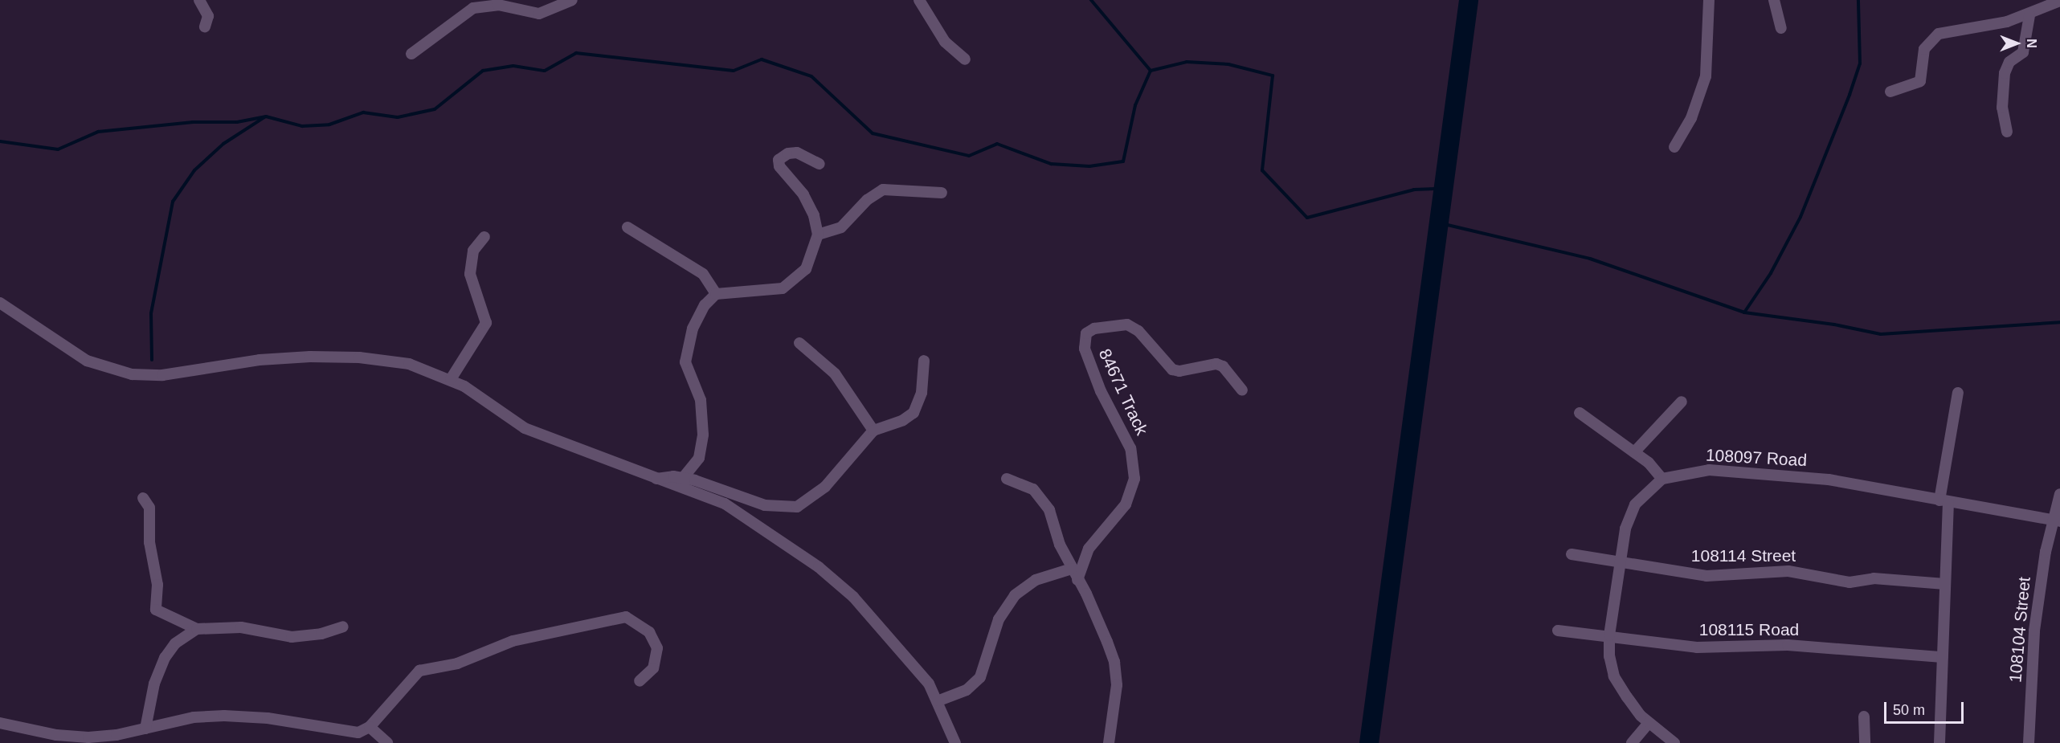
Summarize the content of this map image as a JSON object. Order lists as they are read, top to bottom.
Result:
{
  "streets": {
    "street": [
      "84671 Track",
      "108097 Road",
      "108114 Street",
      "108115 Road",
      "108104 Street"
    ]
  },
  "crossings": [
    ["108097 Road", "108114 Street"],
    ["108097 Road", "108115 Road"],
    ["108097 Road", "108104 Street"]
  ],
  "scale_bar": "50 m",
  "north": "right"
}
